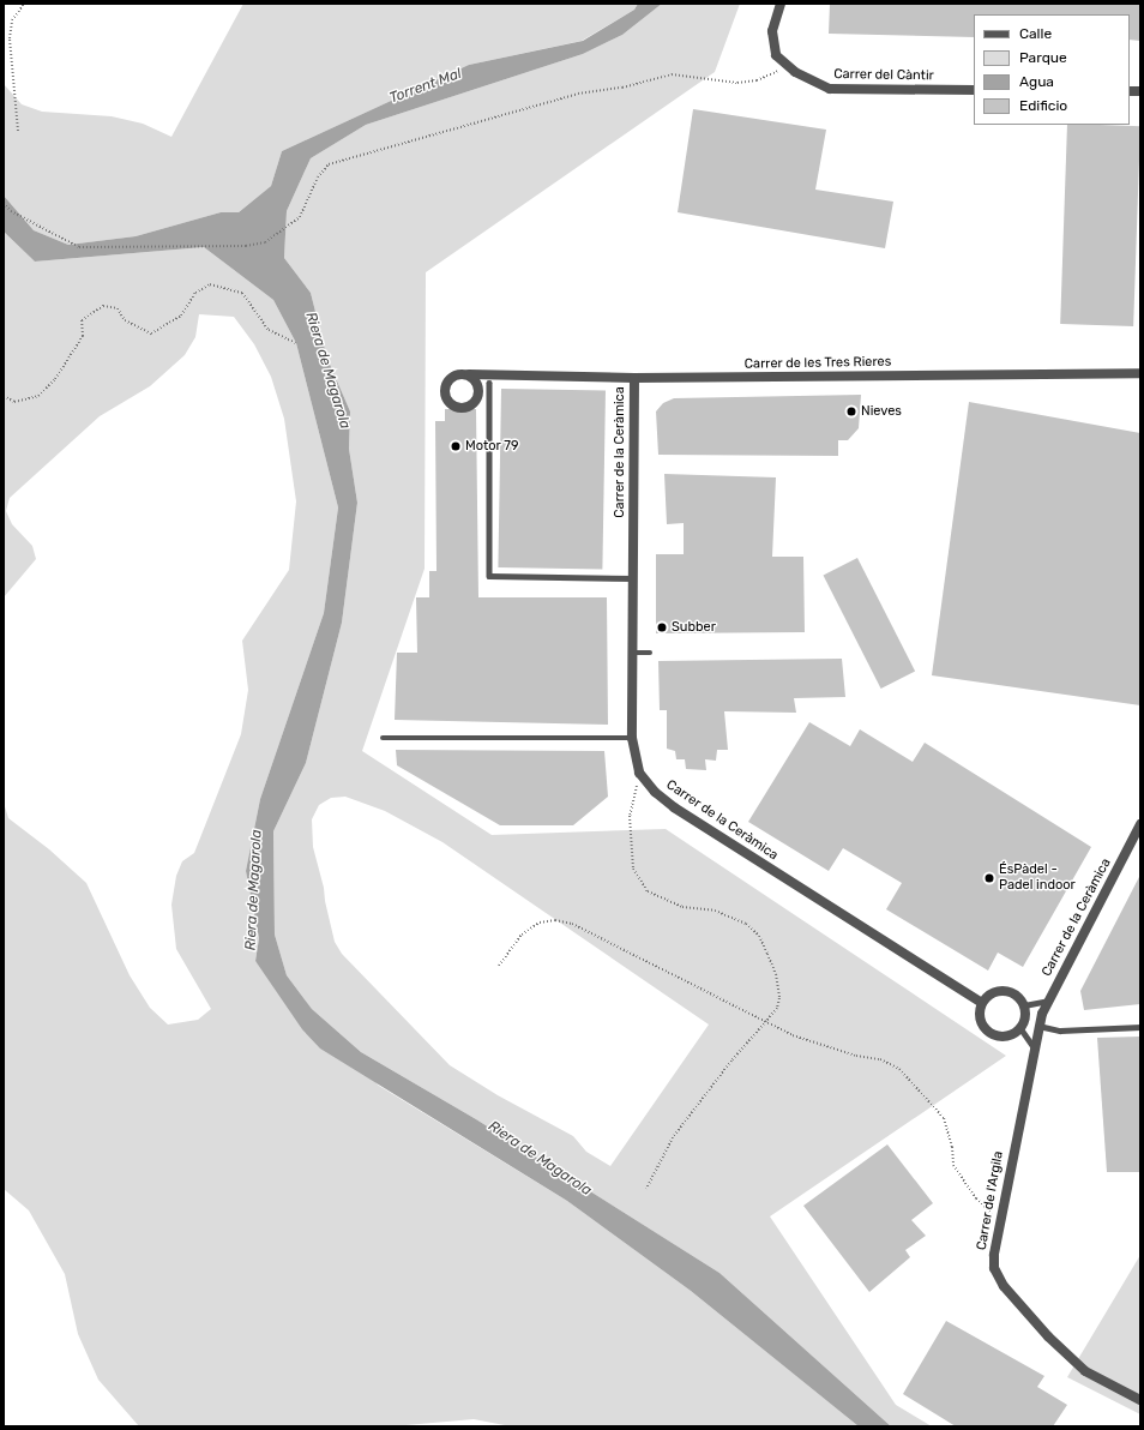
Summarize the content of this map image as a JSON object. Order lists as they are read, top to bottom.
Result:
{
  "streets": {
    "street": [
      "Carrer del Càntir",
      "Carrer de les Tres Rieres",
      "Carrer de la Ceràmica",
      "Carrer de l'Argila"
    ]
  },
  "crossings": [
    ["Carrer de les Tres Rieres", "Carrer de la Ceràmica"],
    ["Carrer de la Ceràmica", "Carrer de l'Argila"]
  ],
  "water": ["Torrent Mal", "Riera de Magarola"],
  "places": [
    "Nieves",
    "Motor 79",
    "Subber",
    "ÉsPàdel - Padel indoor"
  ],
  "legend": [
    "Calle",
    "Parque",
    "Agua",
    "Edificio"
  ]
}
